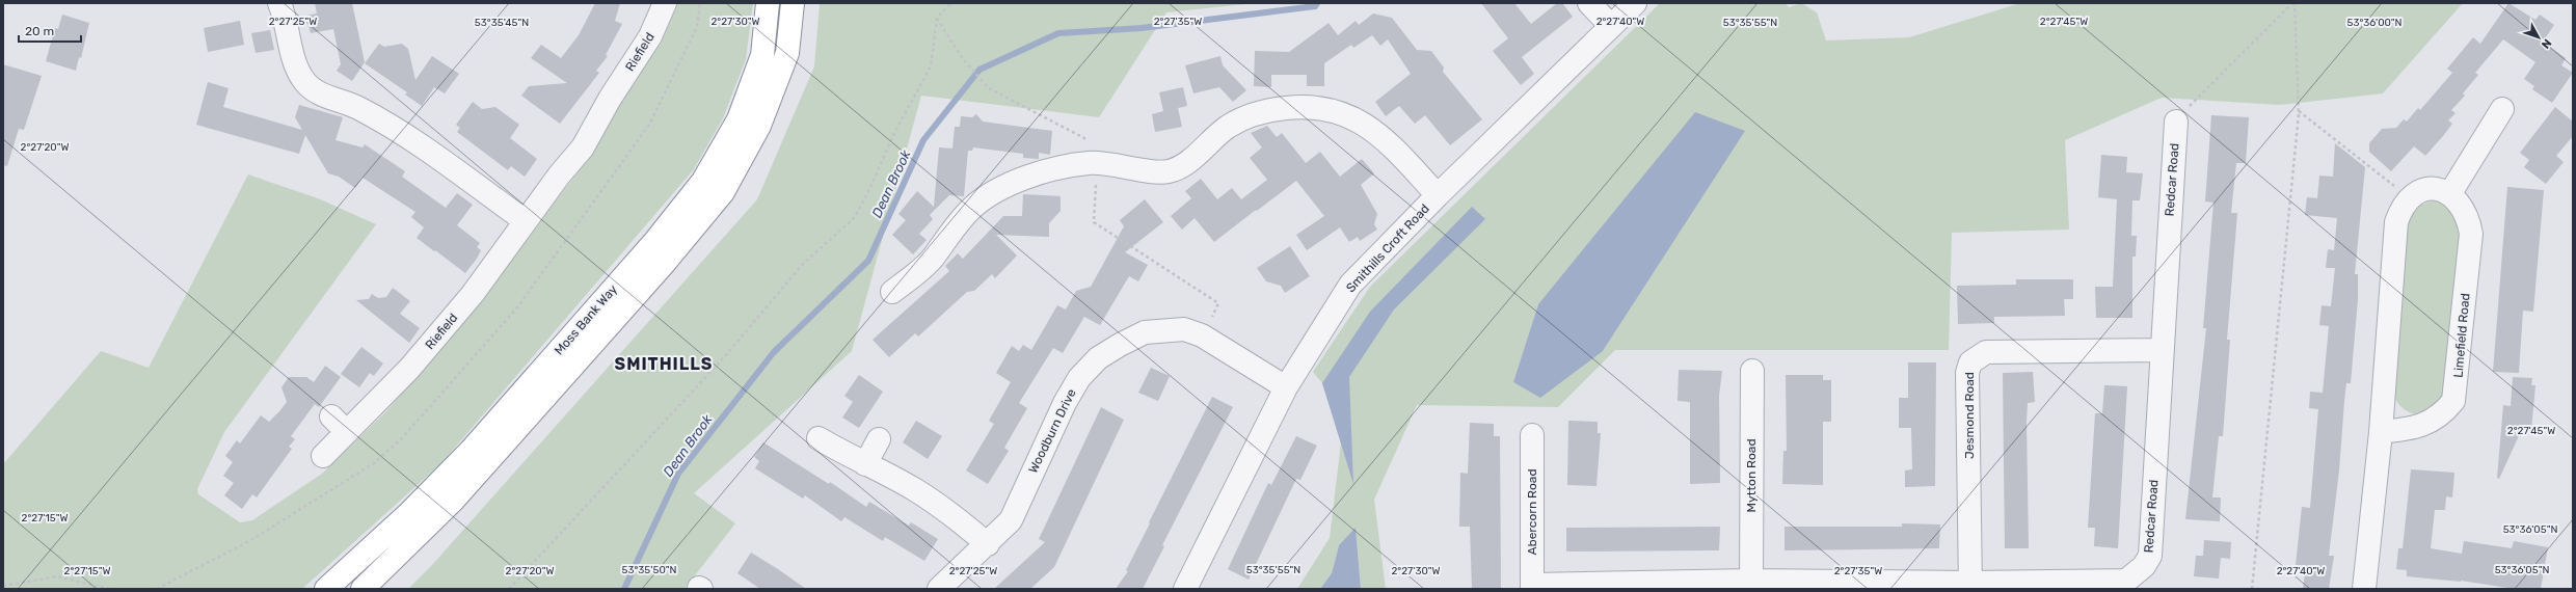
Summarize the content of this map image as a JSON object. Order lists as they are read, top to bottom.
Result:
{
  "streets": {
    "highway": ["Moss Bank Way"],
    "street": [
      "Riefield",
      "Redcar Road",
      "Smithills Croft Road",
      "Limefield Road",
      "Jesmond Road",
      "Woodburn Drive",
      "Mytton Road",
      "Abercorn Road"
    ]
  },
  "crossings": [
    ["Redcar Road", "Jesmond Road"],
    ["Redcar Road", "Mytton Road"],
    ["Redcar Road", "Abercorn Road"],
    ["Smithills Croft Road", "Woodburn Drive"]
  ],
  "districts": ["SMITHILLS"],
  "water": ["Dean Brook"],
  "scale_bar": "20 m",
  "north": "bottom right",
  "coordinates": [
    "2°27'25\"W",
    "2°27'30\"W",
    "2°27'35\"W",
    "2°27'40\"W",
    "2°27'45\"W",
    "53°35'45\"N",
    "53°35'55\"N",
    "53°36'00\"N",
    "2°27'20\"W",
    "2°27'15\"W",
    "53°36'05\"N",
    "53°35'50\"N"
  ]
}
